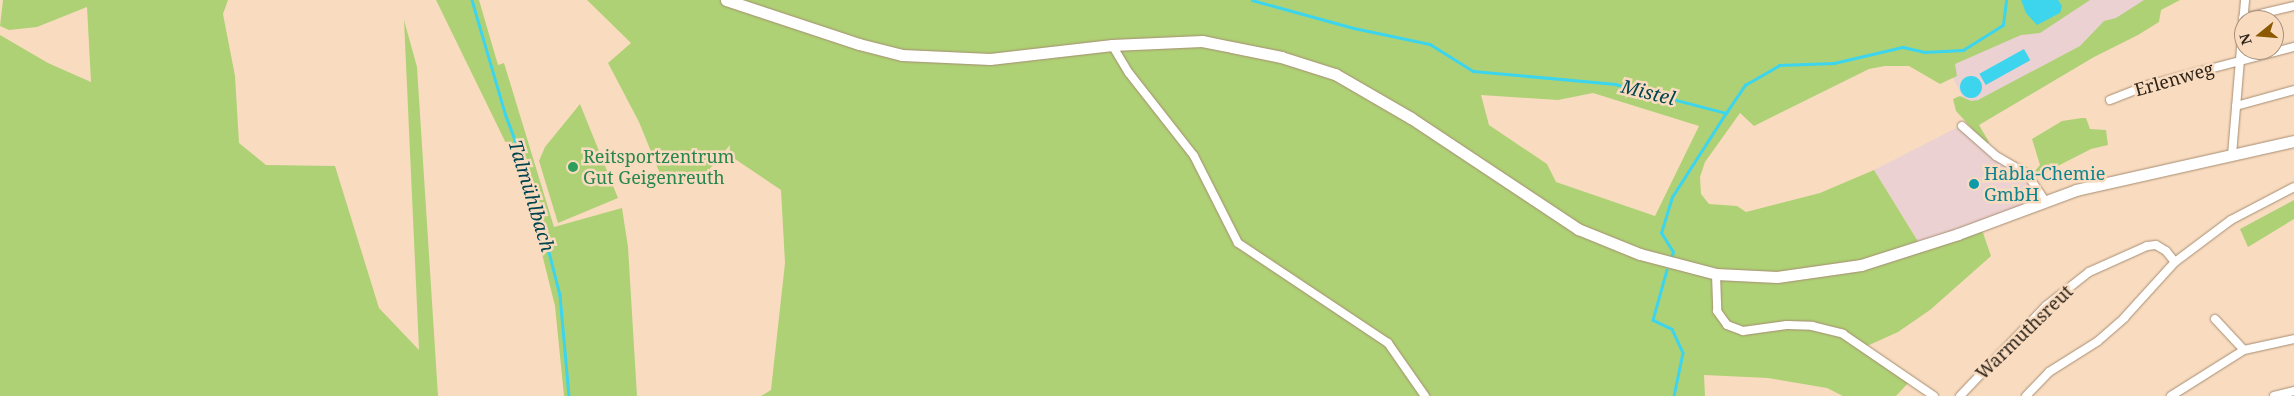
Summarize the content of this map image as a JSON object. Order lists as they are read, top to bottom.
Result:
{
  "streets": {
    "street": ["Erlenweg", "Warmuthsreut"]
  },
  "water": ["Mistel", "Talmühlbach"],
  "places": ["Reitsportzentrum Gut Geigenreuth", "Habla-Chemie GmbH"],
  "north": "left"
}
